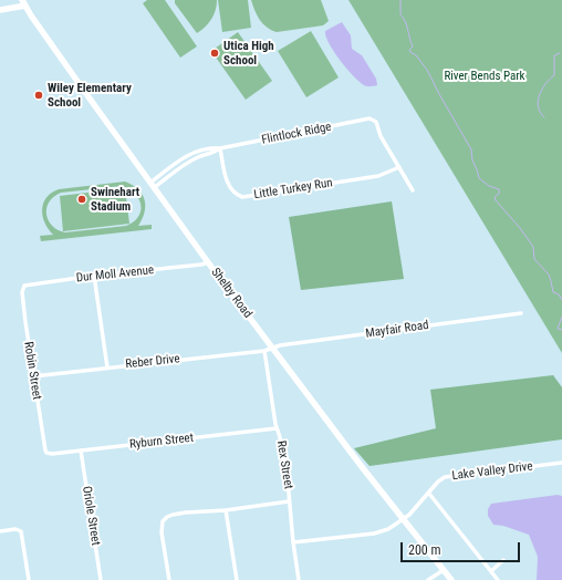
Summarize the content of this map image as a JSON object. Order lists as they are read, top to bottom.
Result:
{
  "streets": {
    "street": [
      "Flintlock Ridge",
      "Little Turkey Run",
      "Dur Moll Avenue",
      "Shelby Road",
      "Mayfair Road",
      "Reber Drive",
      "Robin Street",
      "Ryburn Street",
      "Rex Street",
      "Lake Valley Drive",
      "Oriole Street"
    ]
  },
  "crossings": [
    ["Flintlock Ridge", "Little Turkey Run"],
    ["Flintlock Ridge", "Shelby Road"],
    ["Dur Moll Avenue", "Shelby Road"],
    ["Dur Moll Avenue", "Robin Street"],
    ["Shelby Road", "Mayfair Road"],
    ["Shelby Road", "Reber Drive"],
    ["Shelby Road", "Lake Valley Drive"],
    ["Mayfair Road", "Reber Drive"],
    ["Reber Drive", "Robin Street"],
    ["Reber Drive", "Rex Street"],
    ["Robin Street", "Ryburn Street"],
    ["Ryburn Street", "Rex Street"],
    ["Ryburn Street", "Oriole Street"],
    ["Rex Street", "Lake Valley Drive"]
  ],
  "parks": ["River Bends Park"],
  "places": ["Utica High School", "Wiley Elementary School", "Swinehart Stadium"],
  "scale_bar": "200 m"
}
